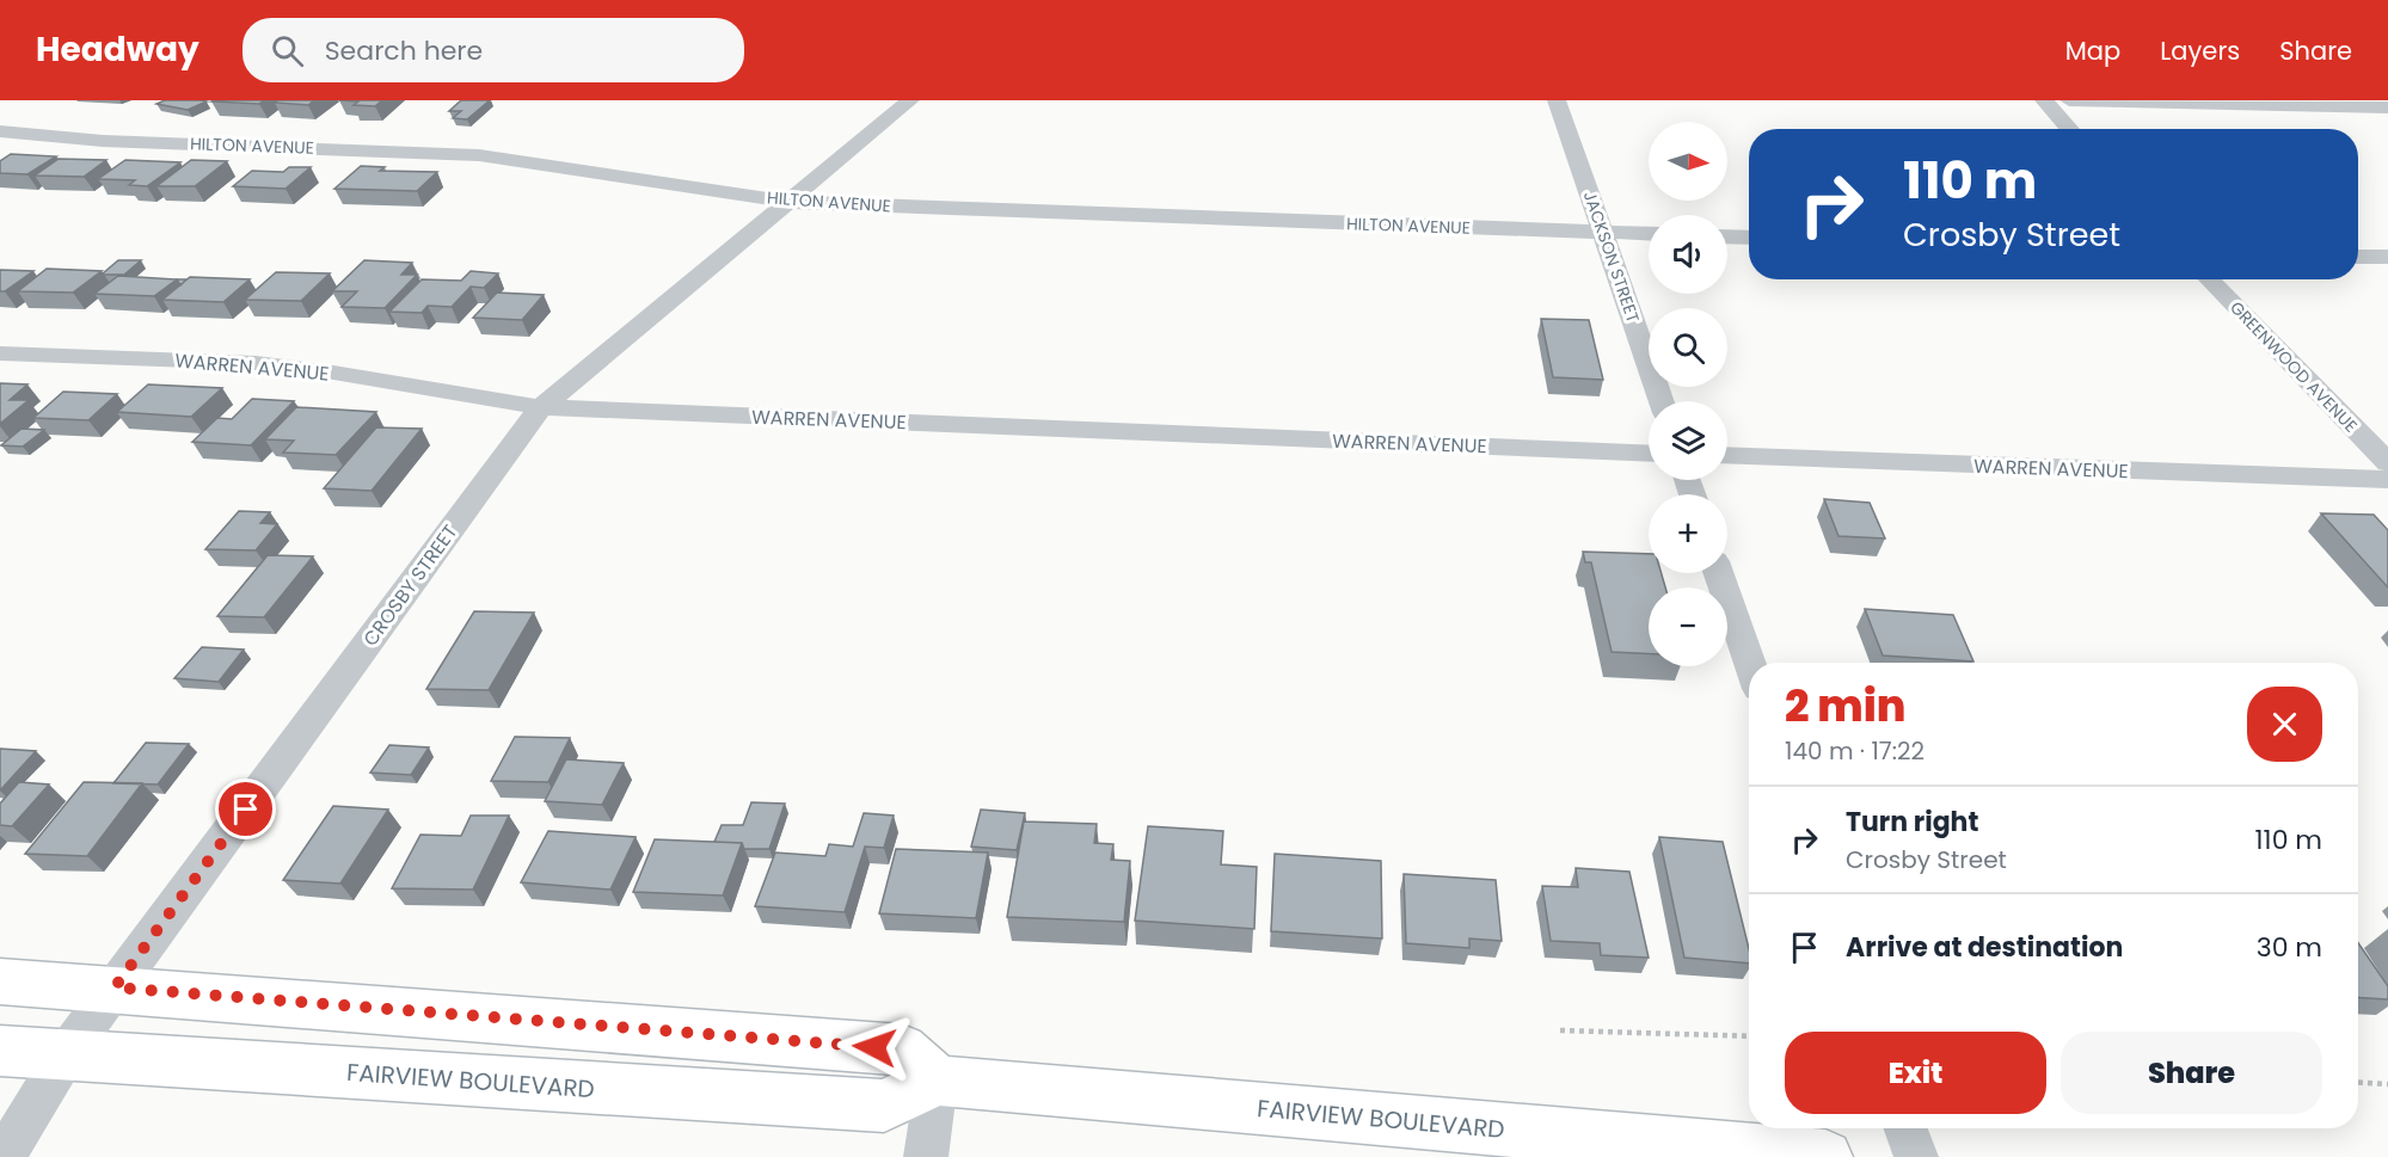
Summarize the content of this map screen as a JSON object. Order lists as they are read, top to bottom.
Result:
{
  "streets": {
    "street": [
      "HILTON AVENUE",
      "JACKSON STREET",
      "WARREN AVENUE",
      "GREENWOOD AVENUE",
      "CROSBY STREET",
      "FAIRVIEW BOULEVARD"
    ]
  },
  "crossings": [
    ["HILTON AVENUE", "JACKSON STREET"],
    ["HILTON AVENUE", "CROSBY STREET"],
    ["WARREN AVENUE", "CROSBY STREET"],
    ["CROSBY STREET", "FAIRVIEW BOULEVARD"]
  ],
  "north": "right",
  "page": {
    "header": "Headway",
    "search": "Search here",
    "nav": ["Map", "Layers", "Share"],
    "map_buttons": ["+", "−"],
    "turn": ["110 m", "Crosby Street"],
    "heading": ["2 min", "140 m · 17:22"],
    "list": [
      {
        "name": "Turn right",
        "note": "Crosby Street",
        "value": "110 m"
      },
      {
        "name": "Arrive at destination",
        "value": "30 m"
      }
    ],
    "buttons": ["Exit", "Share"]
  }
}
